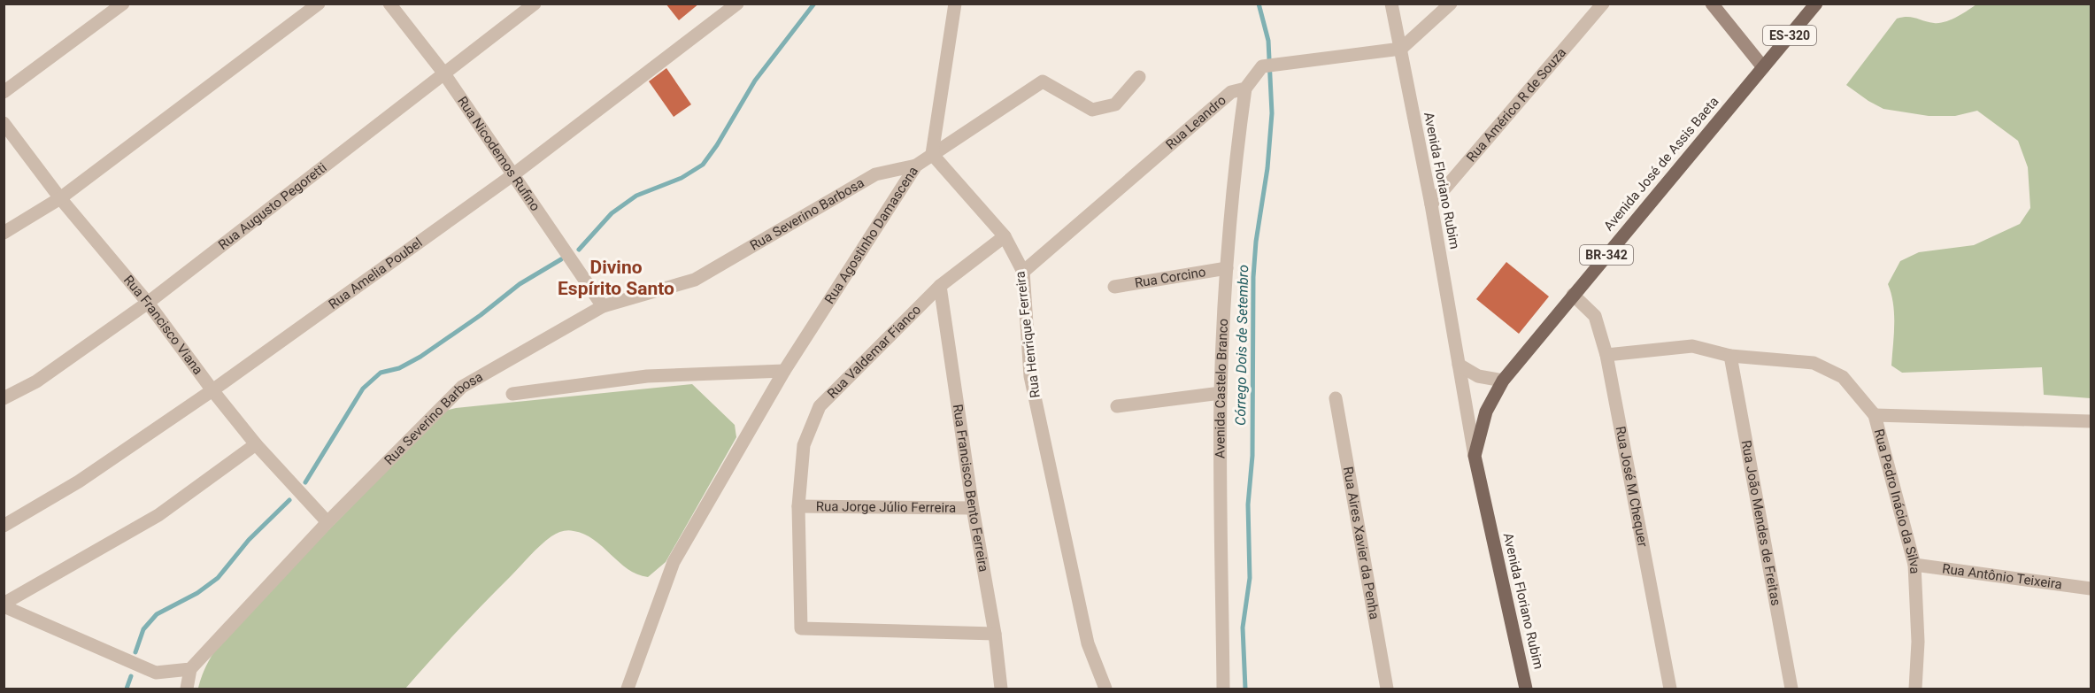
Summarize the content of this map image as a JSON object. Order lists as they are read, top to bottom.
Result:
{
  "streets": {
    "main road": [
      "ES-320",
      "Avenida José de Assis Baeta",
      "Avenida Floriano Rubim",
      "BR-342"
    ],
    "street": [
      "Rua Américo R de Souza",
      "Rua Leandro",
      "Rua Nicodemos Rufino",
      "Rua Augusto Pegoretti",
      "Rua Severino Barbosa",
      "Rua Agostinho Damascena",
      "Rua Amelia Poubel",
      "Rua Corcino",
      "Rua Francisco Viana",
      "Rua Henrique Ferreira",
      "Rua Valdemar Fianco",
      "Avenida Castelo Branco",
      "Rua José M Chequer",
      "Rua Francisco Bento Ferreira",
      "Rua Pedro Inácio da Silva",
      "Rua Jorge Júlio Ferreira",
      "Rua João Mendes de Freitas",
      "Rua Aires Xavier da Penha",
      "Rua Antônio Teixeira"
    ]
  },
  "crossings": [
    ["Rua Américo R de Souza", "Avenida Floriano Rubim"],
    ["Rua Leandro", "Avenida Floriano Rubim"],
    ["Rua Leandro", "Rua Henrique Ferreira"],
    ["Rua Leandro", "Avenida Castelo Branco"],
    ["Rua Nicodemos Rufino", "Rua Augusto Pegoretti"],
    ["Rua Nicodemos Rufino", "Rua Severino Barbosa"],
    ["Rua Nicodemos Rufino", "Rua Amelia Poubel"],
    ["Avenida José de Assis Baeta", "Avenida Floriano Rubim"],
    ["Avenida José de Assis Baeta", "Rua José M Chequer"],
    ["Rua Augusto Pegoretti", "Rua Francisco Viana"],
    ["Rua Severino Barbosa", "Rua Agostinho Damascena"],
    ["Rua Severino Barbosa", "Rua Francisco Viana"],
    ["Rua Agostinho Damascena", "Rua Henrique Ferreira"],
    ["Rua Amelia Poubel", "Rua Francisco Viana"],
    ["Rua Corcino", "Avenida Castelo Branco"],
    ["Rua Henrique Ferreira", "Rua Valdemar Fianco"],
    ["Rua Valdemar Fianco", "Rua Francisco Bento Ferreira"],
    ["Rua Valdemar Fianco", "Rua Jorge Júlio Ferreira"],
    ["Rua José M Chequer", "Rua Pedro Inácio da Silva"],
    ["Rua Francisco Bento Ferreira", "Rua Jorge Júlio Ferreira"],
    ["Rua Pedro Inácio da Silva", "Rua João Mendes de Freitas"],
    ["Rua Pedro Inácio da Silva", "Rua Antônio Teixeira"]
  ],
  "districts": ["Divino Espírito Santo"],
  "water": ["Córrego Dois de Setembro"]
}
